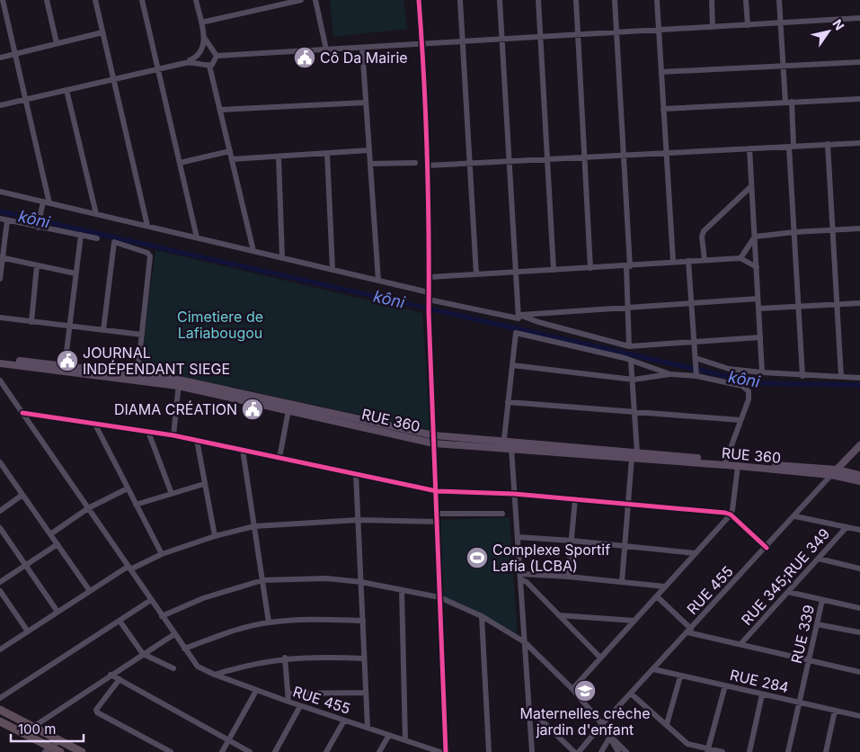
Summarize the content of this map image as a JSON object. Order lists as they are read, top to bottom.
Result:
{
  "streets": {
    "main road": ["RUE 360", "RUE 455"],
    "street": ["RUE 345;RUE 349", "RUE 339", "RUE 284"]
  },
  "crossings": [
    ["RUE 360", "RUE 455"],
    ["RUE 455", "RUE 284"],
    ["RUE 339", "RUE 284"]
  ],
  "water": ["kôni"],
  "parks": ["Cimetiere de Lafiabougou"],
  "places": {
    "public building": ["Cô Da Mairie", "JOURNAL INDÉPENDANT SIEGE", "DIAMA CRÉATION"],
    "sports": ["Complexe Sportif Lafia (LCBA)"],
    "school or university": ["Maternelles crèche jardin d'enfant"]
  },
  "scale_bar": "100 m",
  "north": "top right"
}
